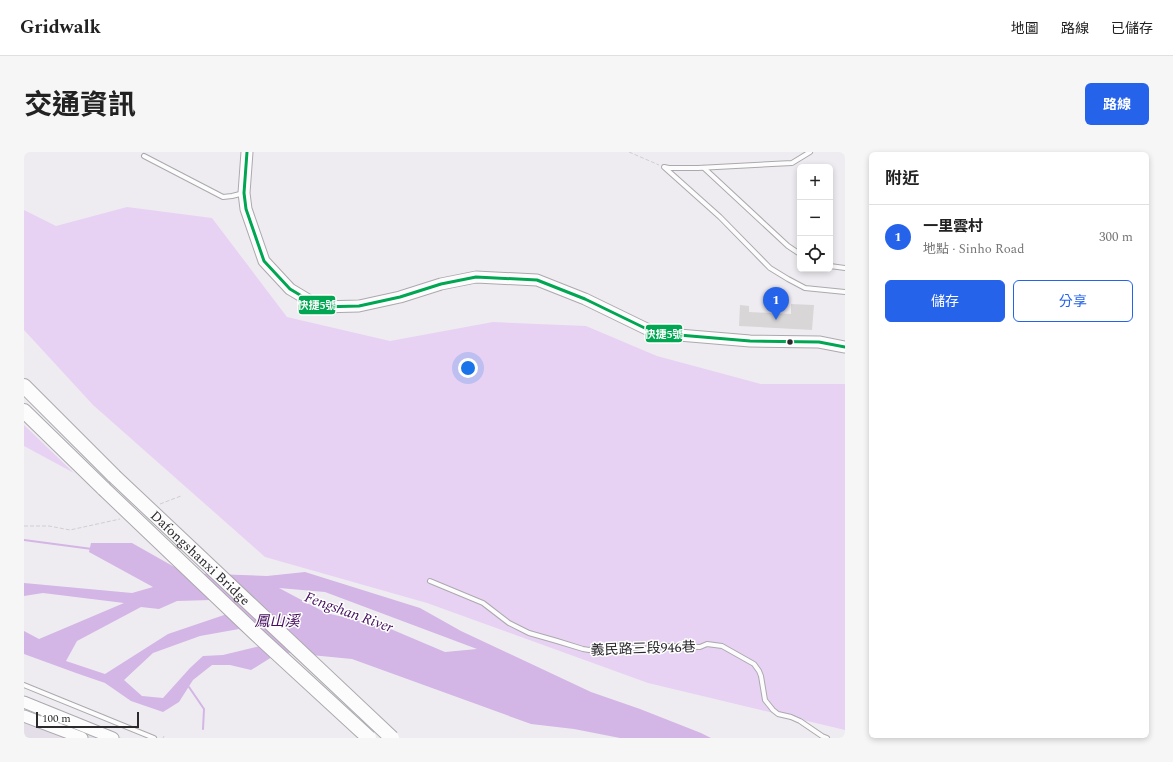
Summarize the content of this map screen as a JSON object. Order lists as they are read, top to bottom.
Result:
{
  "streets": {
    "highway": ["Dafongshanxi Bridge"],
    "lane": ["義民路三段946巷"]
  },
  "water": ["Fengshan River", "鳳山溪"],
  "lines": ["transit line 快捷5號"],
  "scale_bar": "100 m",
  "page": {
    "header": "Gridwalk",
    "nav": ["地圖", "路線", "已儲存"],
    "title": "交通資訊",
    "buttons": [
      "路線",
      ["儲存", "分享"]
    ],
    "heading": "附近",
    "map_buttons": ["+", "−"],
    "list": [
      {
        "mark": "1",
        "name": "一里雲村",
        "note": "地點 · Sinho Road",
        "value": "300 m"
      }
    ],
    "pins": "1",
    "scale": "100 m"
  }
}
